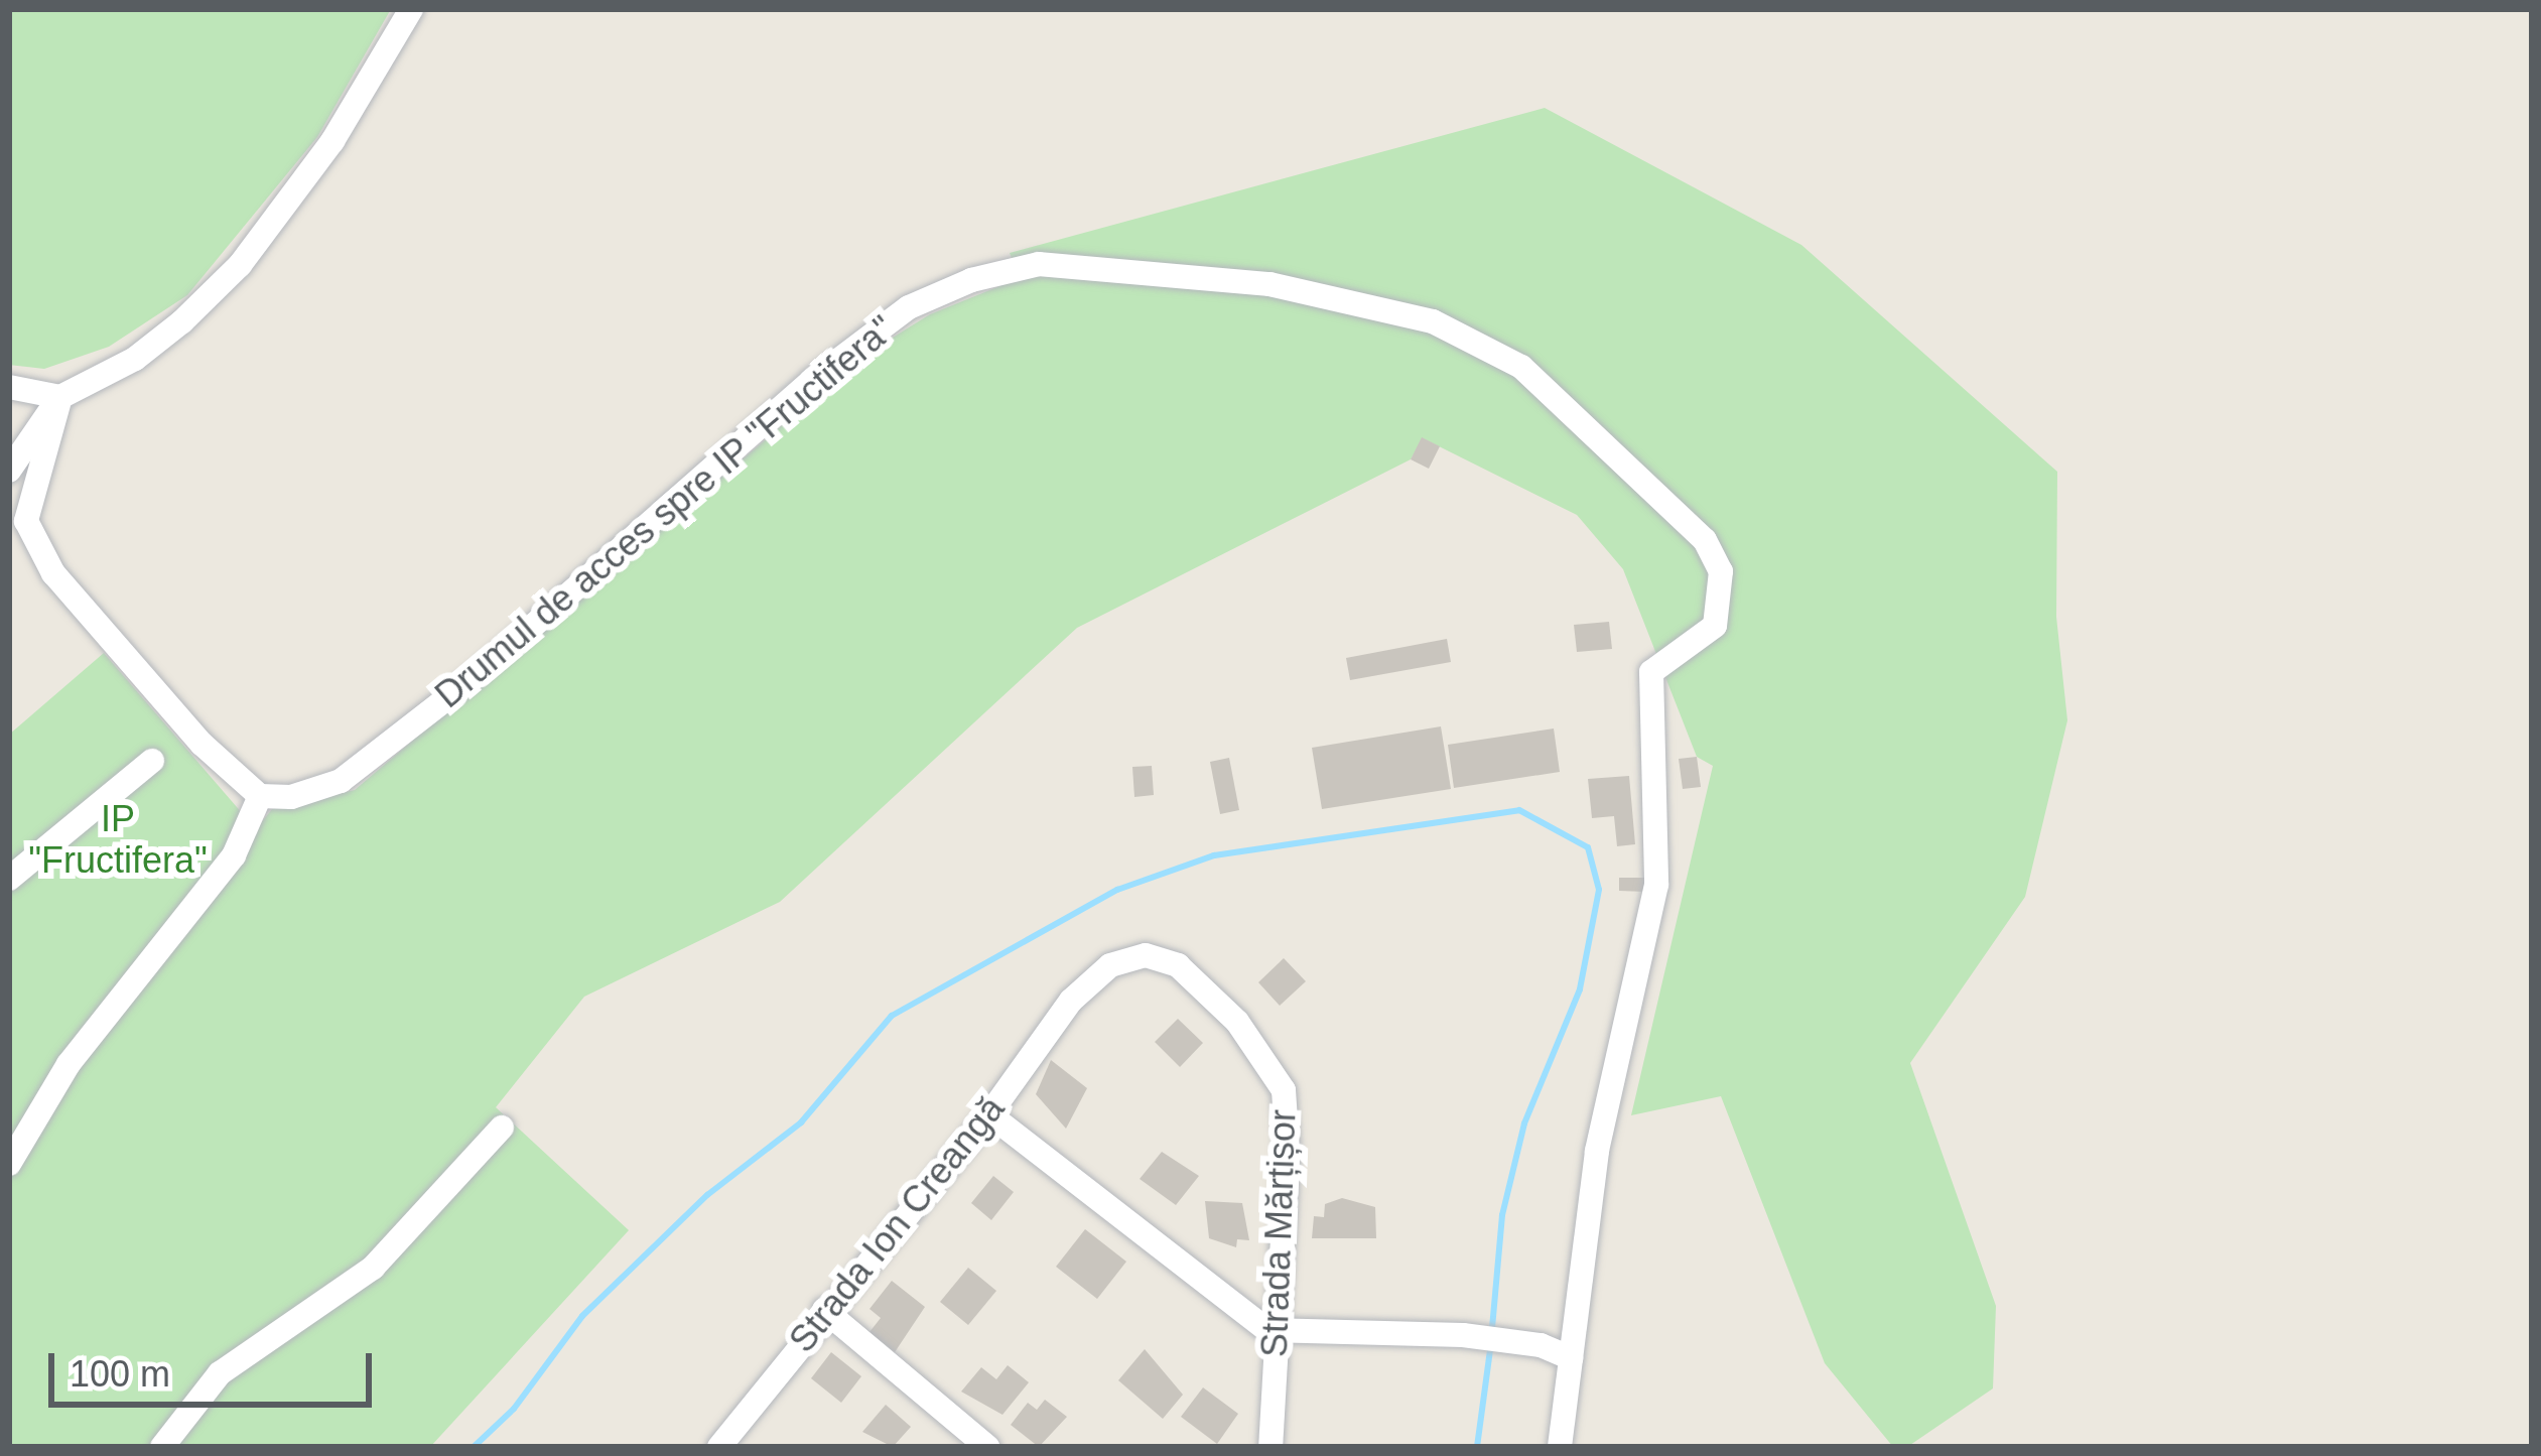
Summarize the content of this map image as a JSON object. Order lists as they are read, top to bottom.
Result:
{
  "streets": {
    "street": ["Drumul de acces spre IP \"Fructifera\"", "Strada Ion Creangă", "Strada Mărțișor"]
  },
  "crossings": [
    ["Strada Ion Creangă", "Strada Mărțișor"]
  ],
  "parks": ["IP \"Fructifera\""],
  "scale_bar": "100 m"
}
